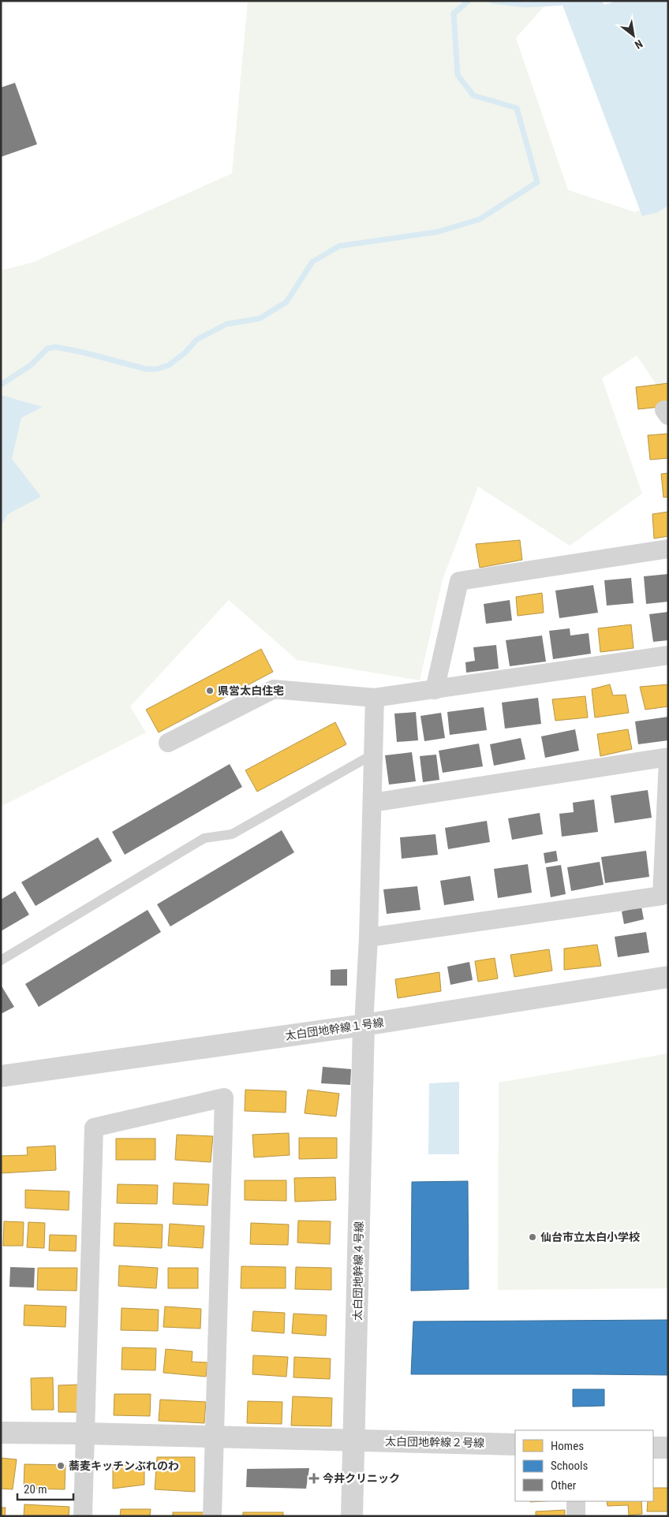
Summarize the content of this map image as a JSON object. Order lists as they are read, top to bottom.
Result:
{
  "streets": {
    "street": ["太白団地幹線１号線", "太白団地幹線４号線", "太白団地幹線２号線"]
  },
  "crossings": [
    ["太白団地幹線１号線", "太白団地幹線４号線"],
    ["太白団地幹線４号線", "太白団地幹線２号線"]
  ],
  "places": {
    "other": ["県営太白住宅", "仙台市立太白小学校", "蕎麦キッチンぶれのわ"],
    "health": ["今井クリニック"]
  },
  "legend": ["Homes", "Schools", "Other"],
  "scale_bar": "20 m",
  "north": "bottom right"
}
